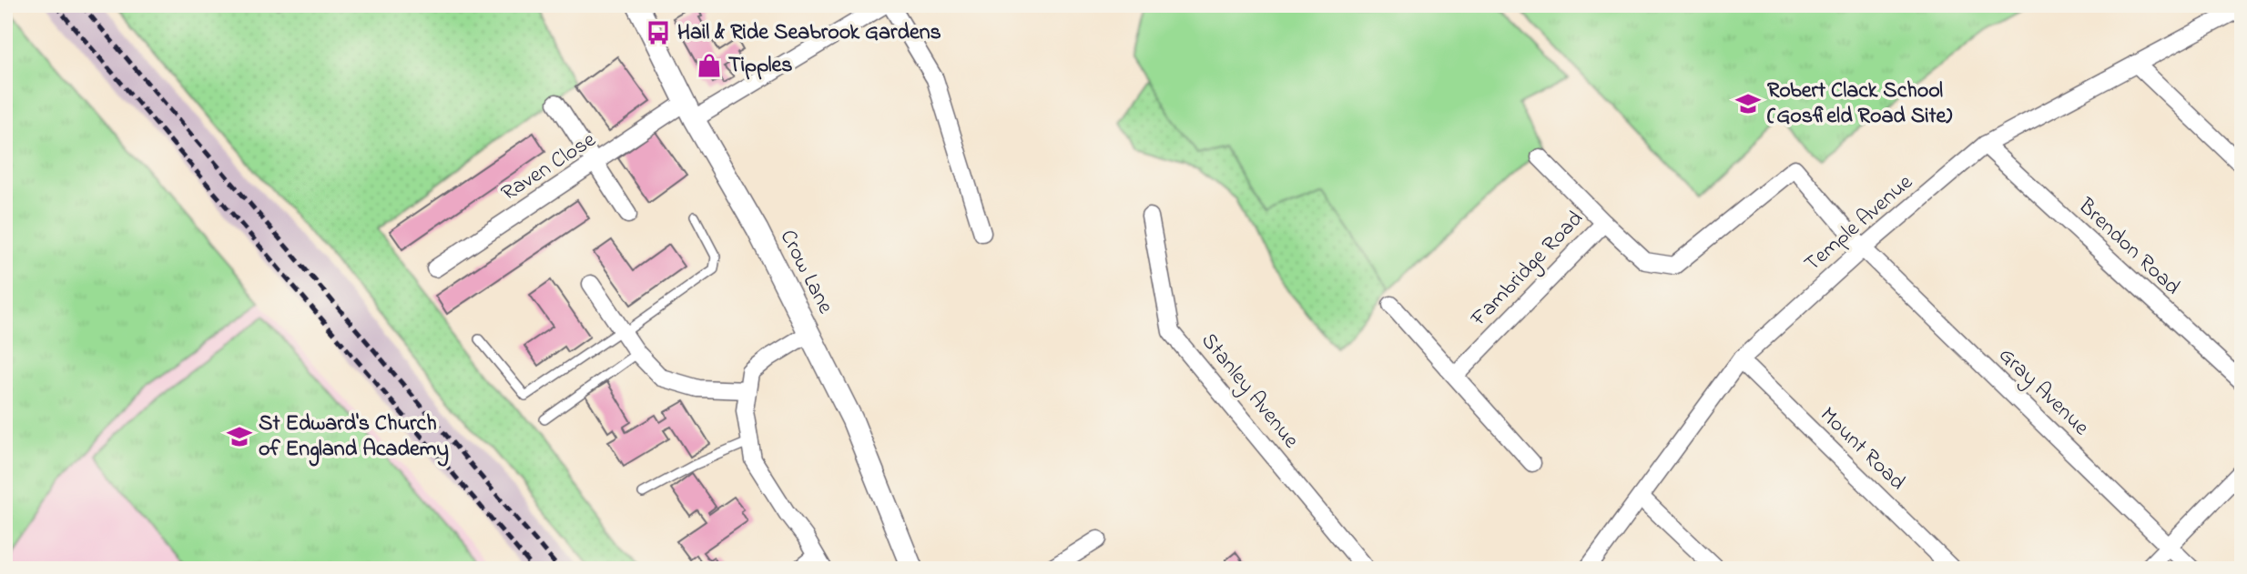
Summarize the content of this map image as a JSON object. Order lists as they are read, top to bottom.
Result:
{
  "streets": {
    "street": [
      "Raven Close",
      "Temple Avenue",
      "Brendon Road",
      "Fambridge Road",
      "Crow Lane",
      "Stanley Avenue",
      "Gray Avenue",
      "Mount Road"
    ]
  },
  "crossings": [
    ["Raven Close", "Crow Lane"],
    ["Temple Avenue", "Brendon Road"],
    ["Temple Avenue", "Fambridge Road"],
    ["Temple Avenue", "Gray Avenue"],
    ["Temple Avenue", "Mount Road"],
    ["Fambridge Road", "Gray Avenue"]
  ],
  "places": {
    "bus stop": ["Hail & Ride Seabrook Gardens"],
    "shop": ["Tipples"],
    "school or university": ["Robert Clack School (Gosfield Road Site)", "St Edward's Church of England Academy"]
  }
}
